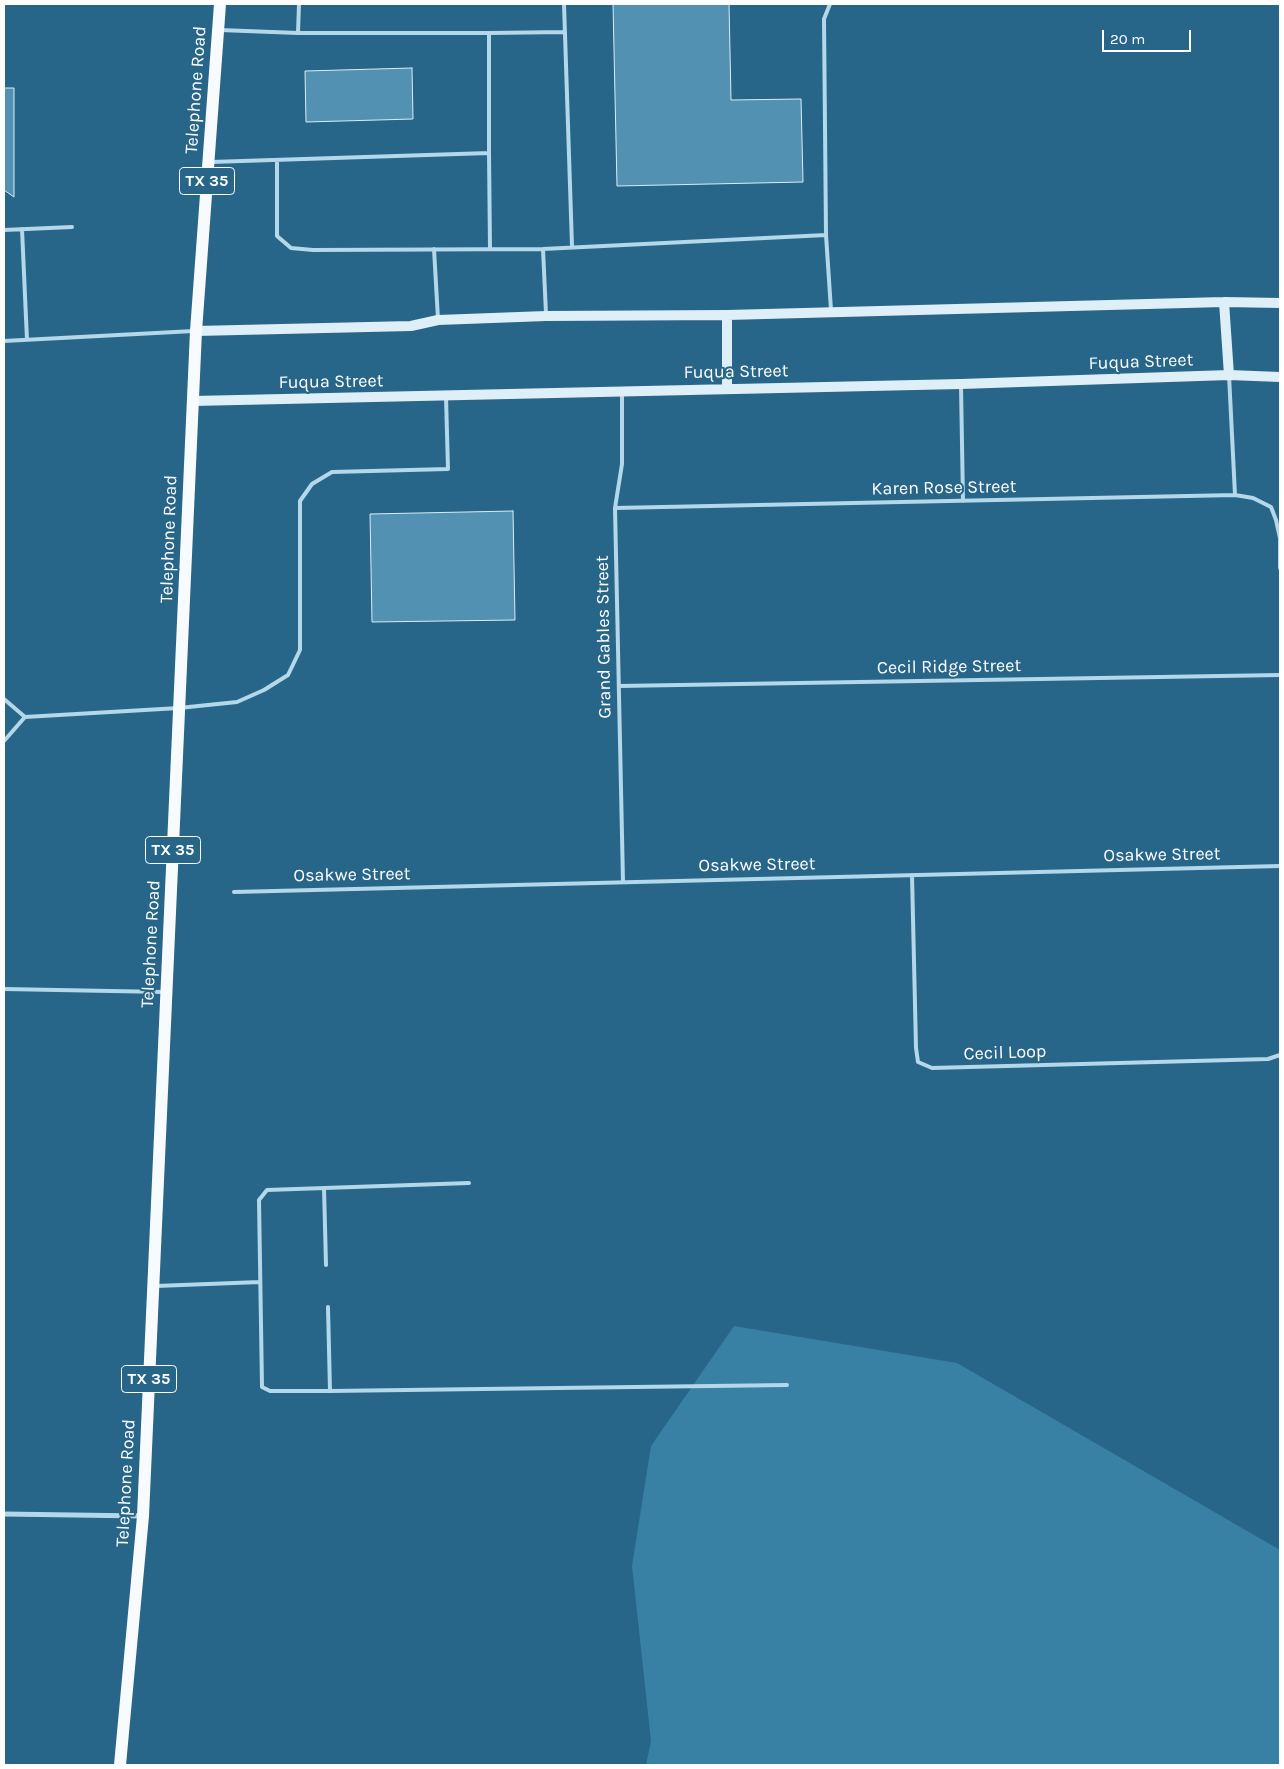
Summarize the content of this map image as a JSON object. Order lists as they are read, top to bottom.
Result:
{
  "streets": {
    "main road": ["Telephone Road", "TX 35", "Fuqua Street"],
    "lane": [
      "Karen Rose Street",
      "Grand Gables Street",
      "Cecil Ridge Street",
      "Osakwe Street",
      "Cecil Loop"
    ]
  },
  "crossings": [
    ["Telephone Road", "Fuqua Street"],
    ["Fuqua Street", "Grand Gables Street"],
    ["Karen Rose Street", "Grand Gables Street"],
    ["Grand Gables Street", "Cecil Ridge Street"],
    ["Grand Gables Street", "Osakwe Street"],
    ["Osakwe Street", "Cecil Loop"]
  ],
  "scale_bar": "20 m"
}
